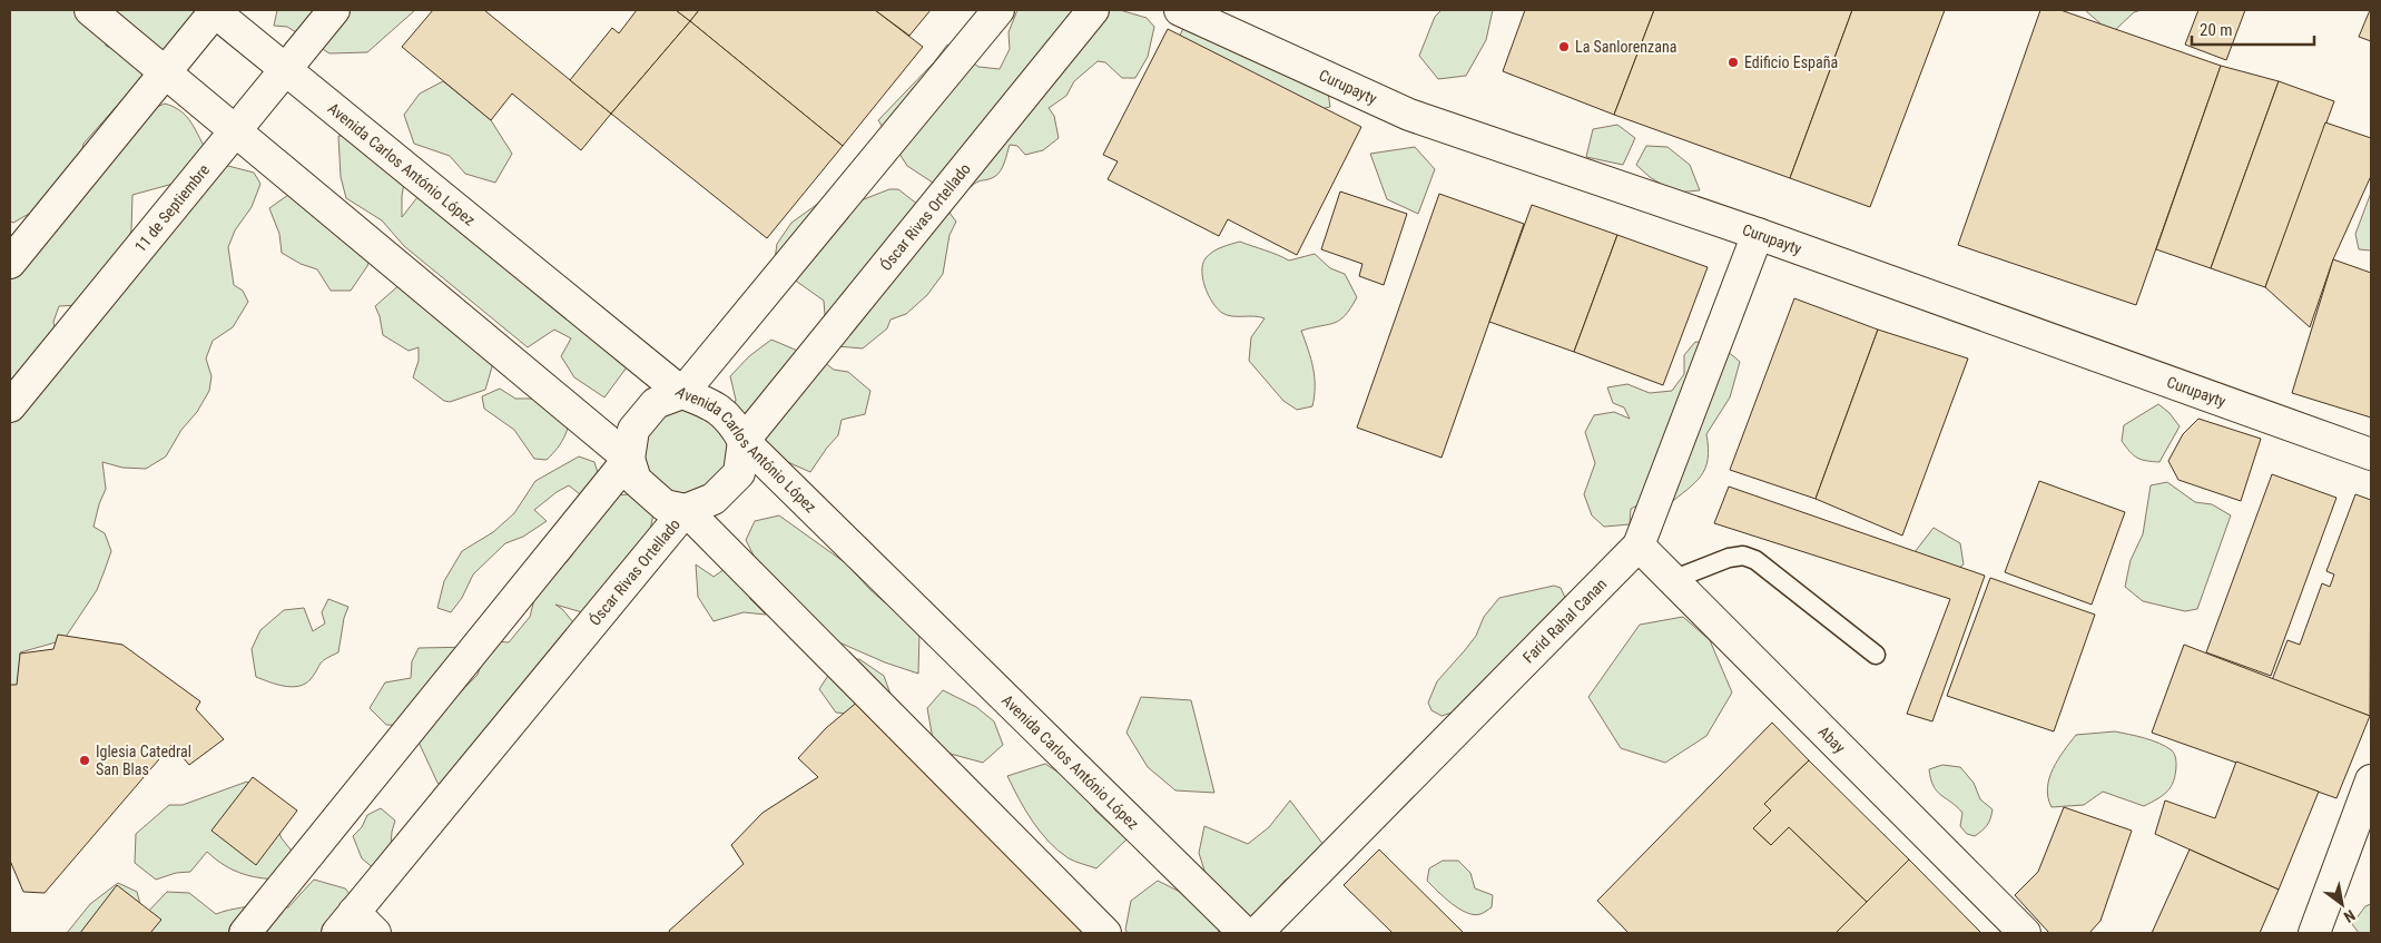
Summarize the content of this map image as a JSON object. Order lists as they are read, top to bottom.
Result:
{
  "streets": {
    "street": [
      "Curupayty",
      "Avenida Carlos António López",
      "11 de Septiembre",
      "Óscar Rivas Ortellado",
      "Farid Rahal Canan",
      "Abay"
    ]
  },
  "crossings": [
    ["Curupayty", "Farid Rahal Canan"],
    ["Avenida Carlos António López", "11 de Septiembre"],
    ["Avenida Carlos António López", "Óscar Rivas Ortellado"],
    ["Farid Rahal Canan", "Abay"]
  ],
  "places": ["La Sanlorenzana", "Edificio España", "Iglesia Catedral San Blas"],
  "scale_bar": "20 m",
  "north": "bottom right"
}
